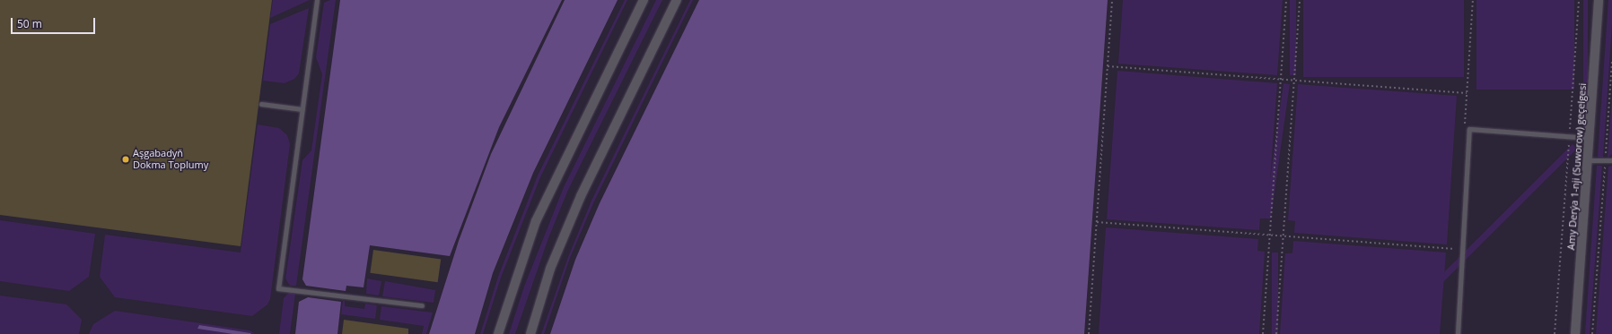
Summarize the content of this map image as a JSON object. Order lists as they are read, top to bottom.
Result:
{
  "streets": {
    "street": ["Amy Derýa 1-nji (Suworow) geçelgesi"]
  },
  "places": ["Aşgabadyň Dokma Toplumy"],
  "scale_bar": "50 m"
}
